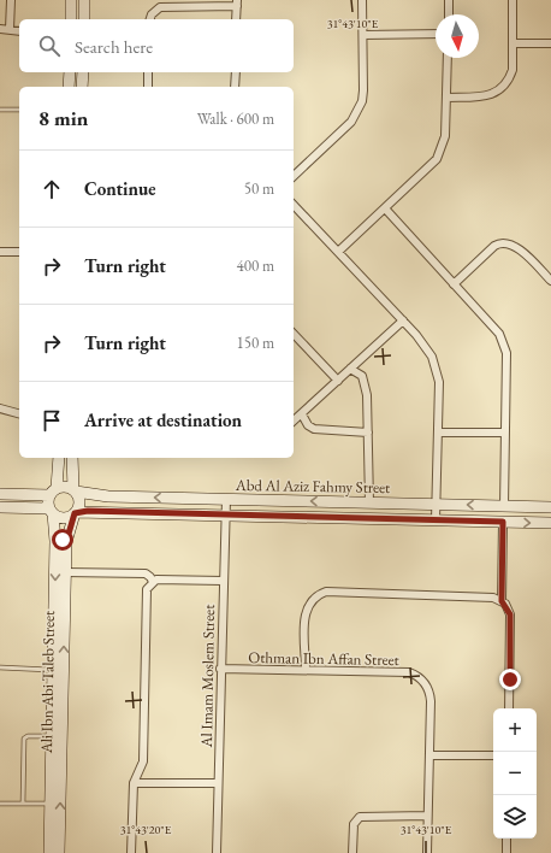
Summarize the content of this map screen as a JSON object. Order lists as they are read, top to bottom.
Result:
{
  "streets": {
    "street": [
      "Abd Al Aziz Fahmy Street",
      "Othman Ibn Affan Street",
      "Al Imam Moslem Street",
      "Ali Ibn Abi Taleb Street"
    ]
  },
  "crossings": [
    ["Abd Al Aziz Fahmy Street", "Al Imam Moslem Street"],
    ["Abd Al Aziz Fahmy Street", "Ali Ibn Abi Taleb Street"],
    ["Othman Ibn Affan Street", "Al Imam Moslem Street"]
  ],
  "north": "bottom",
  "page": {
    "search": "Search here",
    "heading": ["8 min", "Walk · 600 m"],
    "list": [
      ["Continue", "50 m"],
      ["Turn right", "400 m"],
      ["Turn right", "150 m"],
      "Arrive at destination"
    ],
    "map_buttons": ["+", "−"]
  },
  "coordinates": ["31°43'10\"E", "31°43'20\"E"]
}
